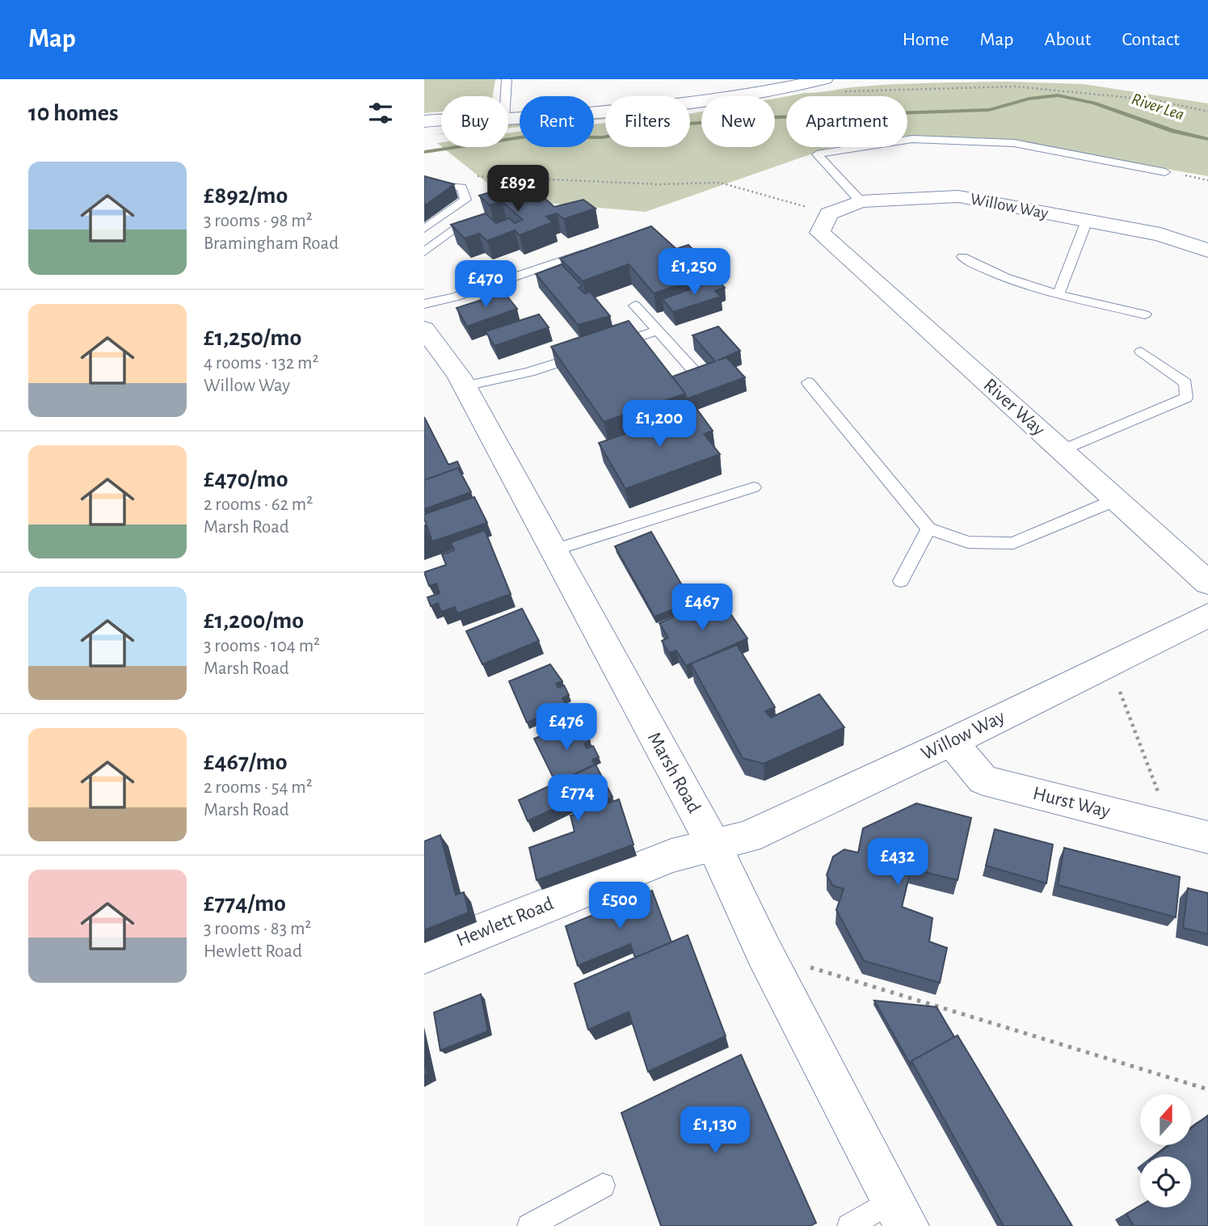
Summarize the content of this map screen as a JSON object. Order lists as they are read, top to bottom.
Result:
{
  "streets": {
    "street": [
      "Willow Way",
      "River Way",
      "Marsh Road",
      "Hurst Way",
      "Hewlett Road"
    ]
  },
  "crossings": [
    ["Willow Way", "River Way"],
    ["Willow Way", "Marsh Road"],
    ["Willow Way", "Hurst Way"],
    ["Willow Way", "Hewlett Road"],
    ["Marsh Road", "Hewlett Road"]
  ],
  "water": ["River Lea"],
  "north": "top",
  "page": {
    "header": "Map",
    "nav": [
      "Home",
      "Map",
      "About",
      "Contact"
    ],
    "heading": "10 homes",
    "chip": [
      "Buy",
      "Rent",
      "Filters",
      "New",
      "Apartment"
    ],
    "list": [
      {
        "name": "£892/mo",
        "note": "3 rooms · 98 m² · Bramingham Road"
      },
      {
        "name": "£1,250/mo",
        "note": "4 rooms · 132 m² · Willow Way"
      },
      {
        "name": "£470/mo",
        "note": "2 rooms · 62 m² · Marsh Road"
      },
      {
        "name": "£1,200/mo",
        "note": "3 rooms · 104 m² · Marsh Road"
      },
      {
        "name": "£467/mo",
        "note": "2 rooms · 54 m² · Marsh Road"
      },
      {
        "name": "£774/mo",
        "note": "3 rooms · 83 m² · Hewlett Road"
      }
    ],
    "price": [
      "£892",
      "£1,250",
      "£470",
      "£1,200",
      "£467",
      "£476",
      "£774",
      "£432",
      "£500",
      "£1,130"
    ]
  }
}
